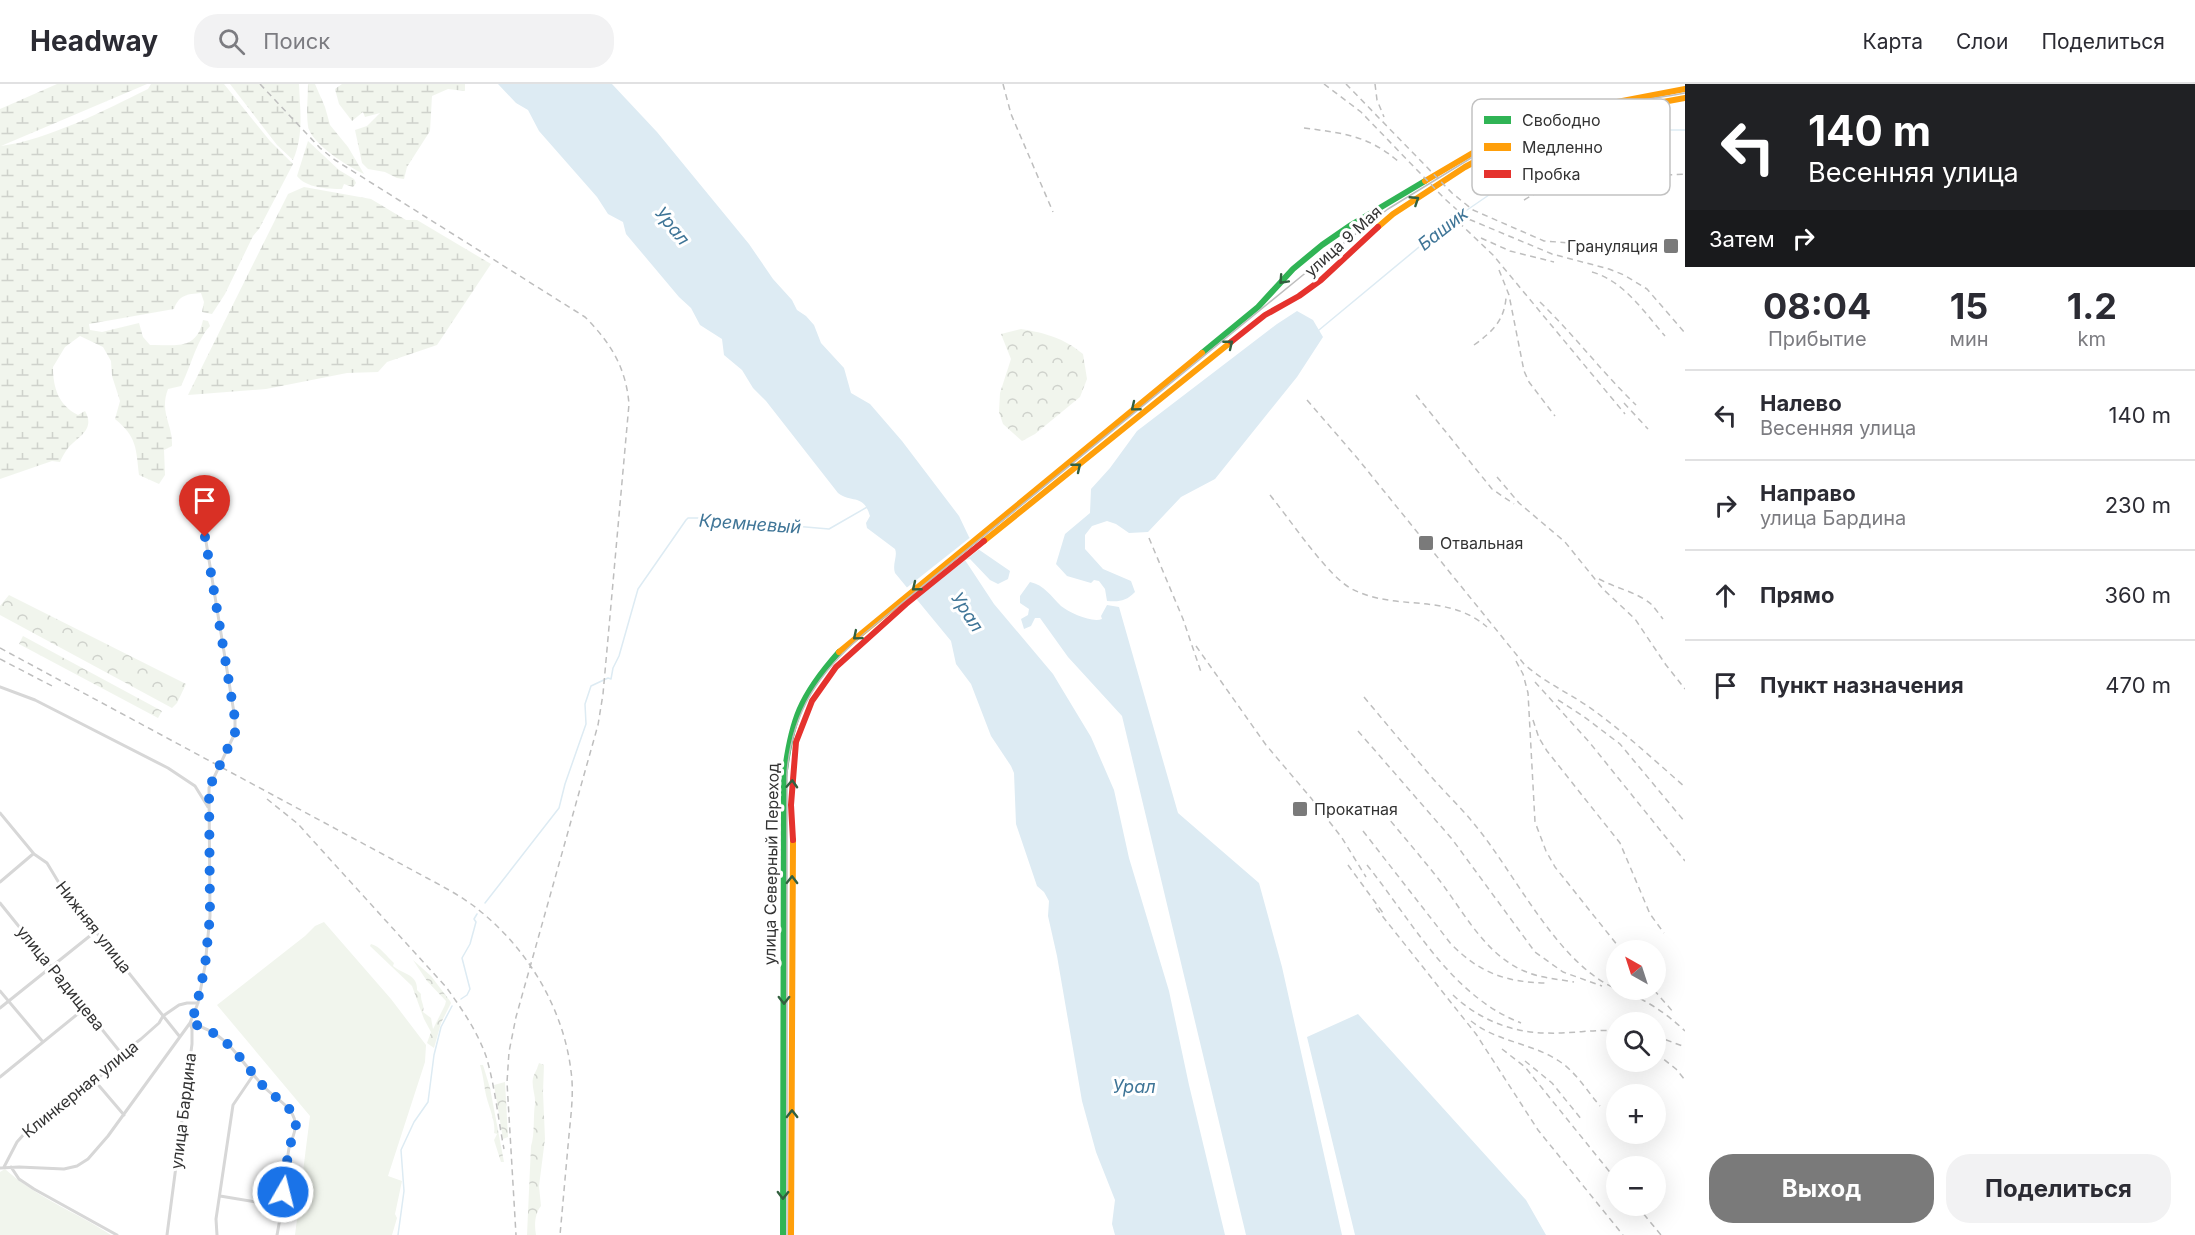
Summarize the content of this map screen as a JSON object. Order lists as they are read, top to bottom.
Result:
{
  "streets": {
    "main road": ["улица 9 Мая", "улица Северный Переход"],
    "street": [
      "Нижняя улица",
      "улица Радищева",
      "Клинкерная улица",
      "улица Бардина"
    ]
  },
  "crossings": [
    ["улица 9 Мая", "улица Северный Переход"],
    ["Нижняя улица", "Клинкерная улица"],
    ["улица Радищева", "Клинкерная улица"]
  ],
  "water": ["Урал", "Башик", "Кремневый"],
  "places": {
    "transit": ["Грануляция", "Отвальная", "Прокатная"]
  },
  "legend": ["Свободно", "Медленно", "Пробка"],
  "north": "top left",
  "page": {
    "header": "Headway",
    "search": "Поиск",
    "nav": ["Карта", "Слои", "Поделиться"],
    "turn": ["140 m", "Весенняя улица"],
    "then": "Затем",
    "eta": [
      "08:04",
      "Прибытие",
      "15",
      "мин",
      "1.2",
      "km"
    ],
    "list": [
      {
        "name": "Налево",
        "note": "Весенняя улица",
        "value": "140 m"
      },
      {
        "name": "Направо",
        "note": "улица Бардина",
        "value": "230 m"
      },
      {
        "name": "Прямо",
        "value": "360 m"
      },
      {
        "name": "Пункт назначения",
        "value": "470 m"
      }
    ],
    "map_buttons": ["+", "−"],
    "buttons": ["Выход", "Поделиться"]
  }
}
